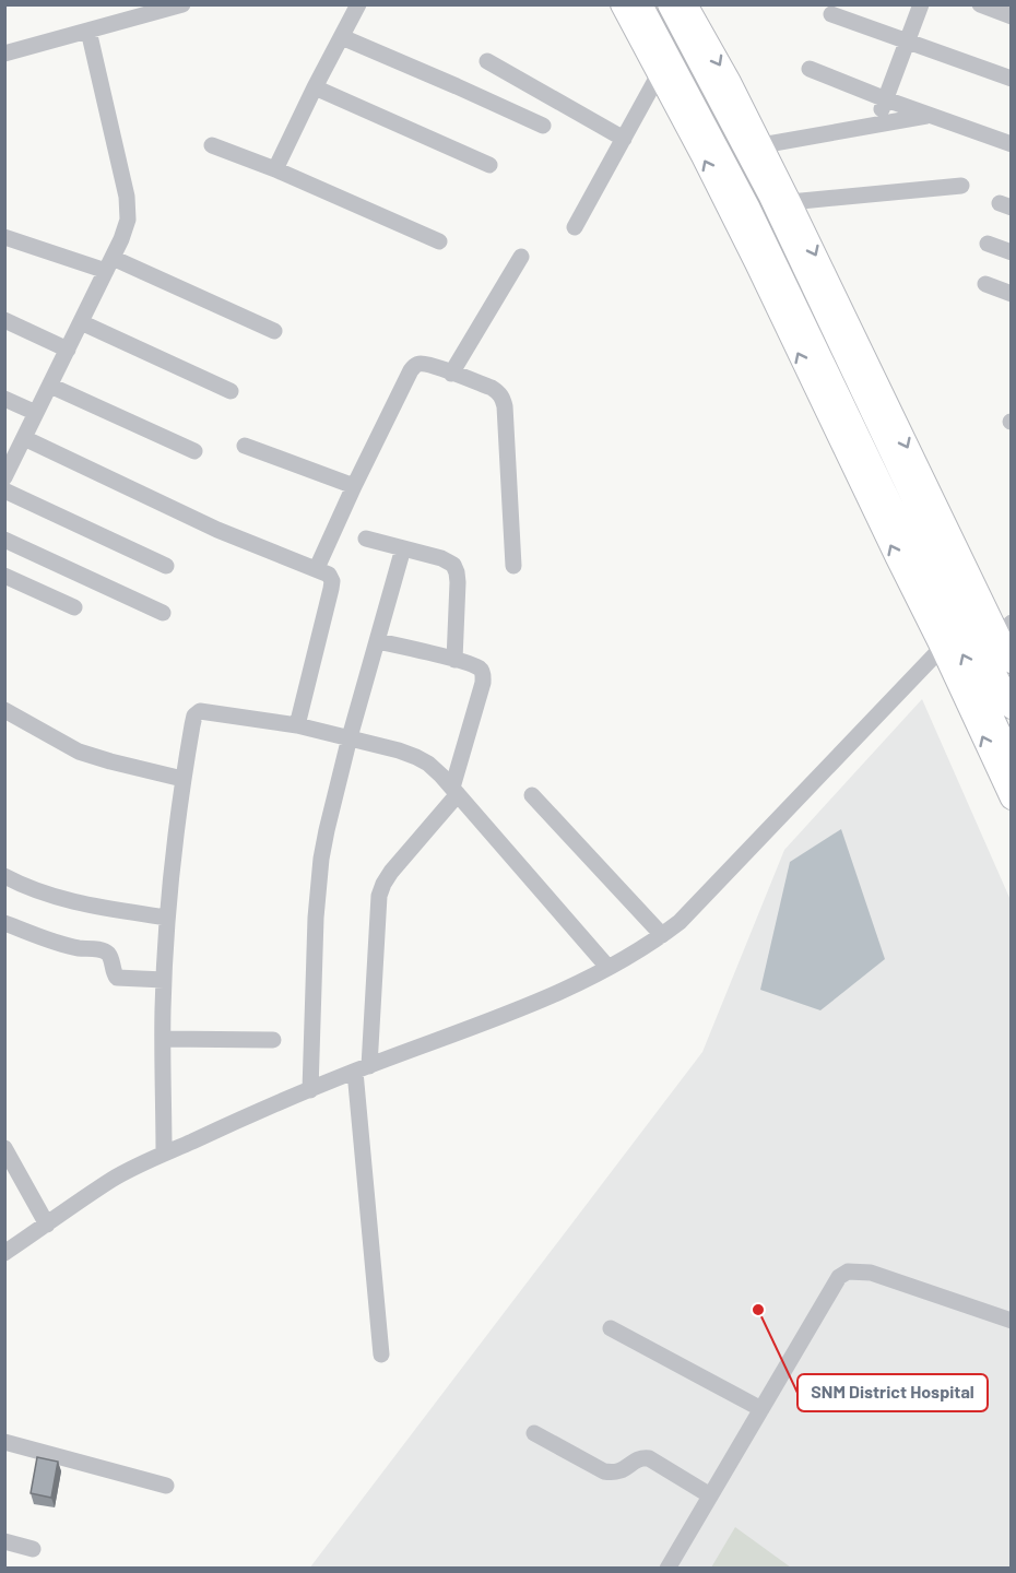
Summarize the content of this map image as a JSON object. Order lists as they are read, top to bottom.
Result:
{
  "places": ["SNM District Hospital"]
}
